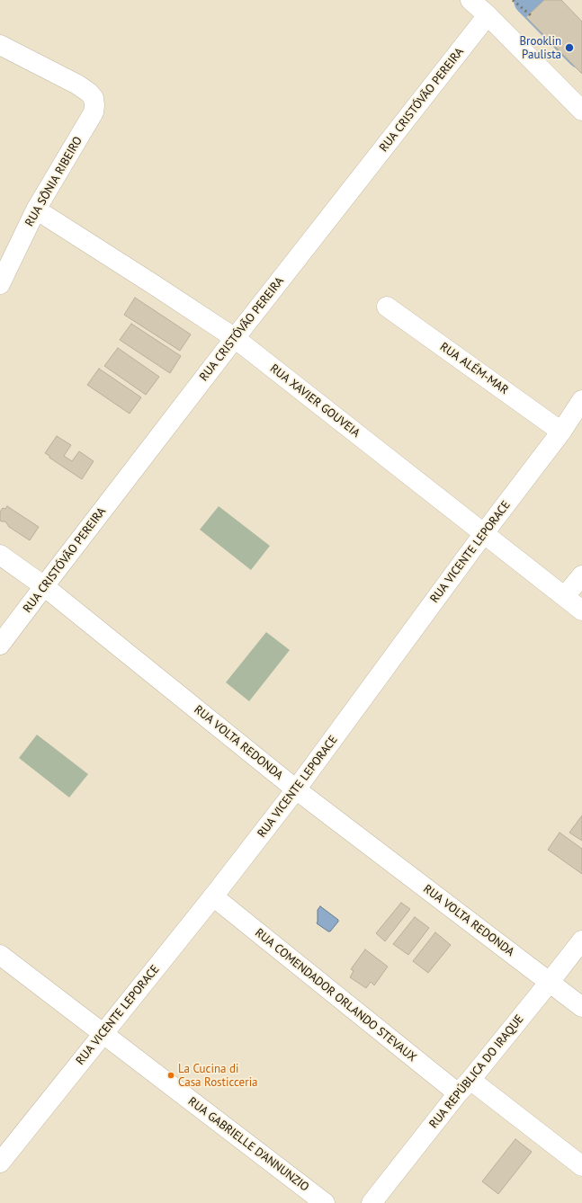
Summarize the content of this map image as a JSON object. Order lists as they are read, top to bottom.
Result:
{
  "streets": {
    "street": [
      "RUA CRISTÓVÃO PEREIRA",
      "RUA SÔNIA RIBEIRO",
      "RUA ALÉM-MAR",
      "RUA XAVIER GOUVEIA",
      "RUA VICENTE LEPORACE",
      "RUA VOLTA REDONDA",
      "RUA COMENDADOR ORLANDO STEVAUX",
      "RUA REPÚBLICA DO IRAQUE",
      "RUA GABRIELLE D'ANNUNZIO"
    ]
  },
  "crossings": [
    ["RUA CRISTÓVÃO PEREIRA", "RUA XAVIER GOUVEIA"],
    ["RUA CRISTÓVÃO PEREIRA", "RUA VOLTA REDONDA"],
    ["RUA SÔNIA RIBEIRO", "RUA XAVIER GOUVEIA"],
    ["RUA ALÉM-MAR", "RUA VICENTE LEPORACE"],
    ["RUA XAVIER GOUVEIA", "RUA VICENTE LEPORACE"],
    ["RUA VICENTE LEPORACE", "RUA VOLTA REDONDA"],
    ["RUA VICENTE LEPORACE", "RUA COMENDADOR ORLANDO STEVAUX"],
    ["RUA VICENTE LEPORACE", "RUA GABRIELLE D'ANNUNZIO"],
    ["RUA VOLTA REDONDA", "RUA REPÚBLICA DO IRAQUE"],
    ["RUA COMENDADOR ORLANDO STEVAUX", "RUA REPÚBLICA DO IRAQUE"]
  ],
  "places": ["Brooklin Paulista", "La Cucina di Casa Rosticceria"]
}
